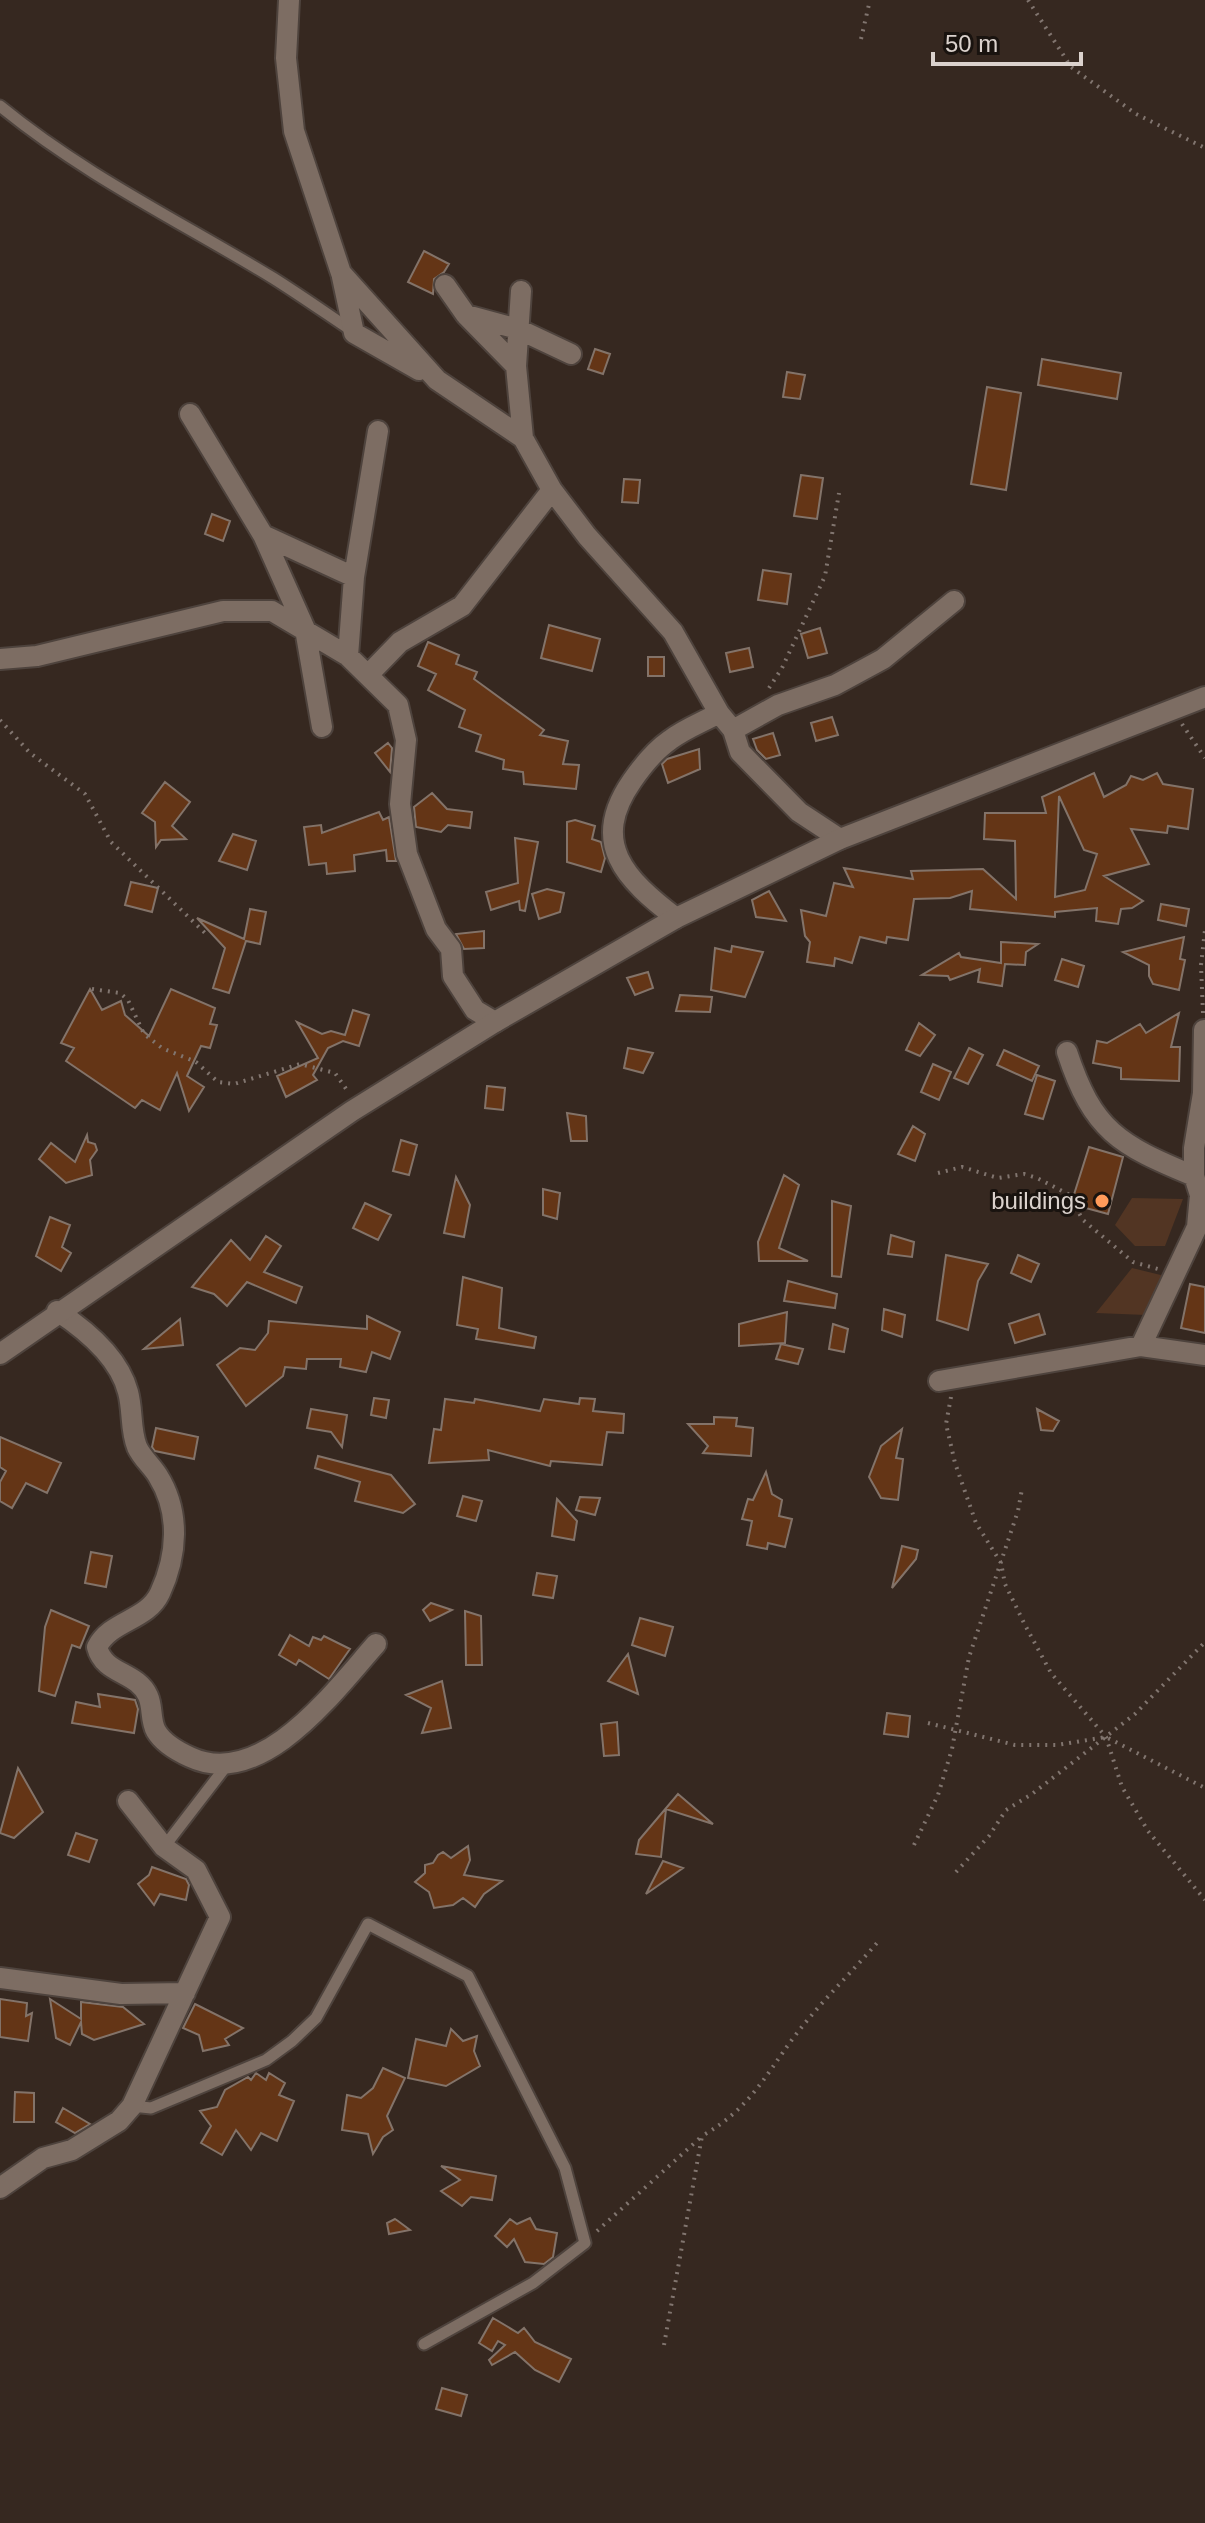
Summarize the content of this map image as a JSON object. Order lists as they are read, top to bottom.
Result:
{
  "places": ["buildings"],
  "scale_bar": "50 m"
}
